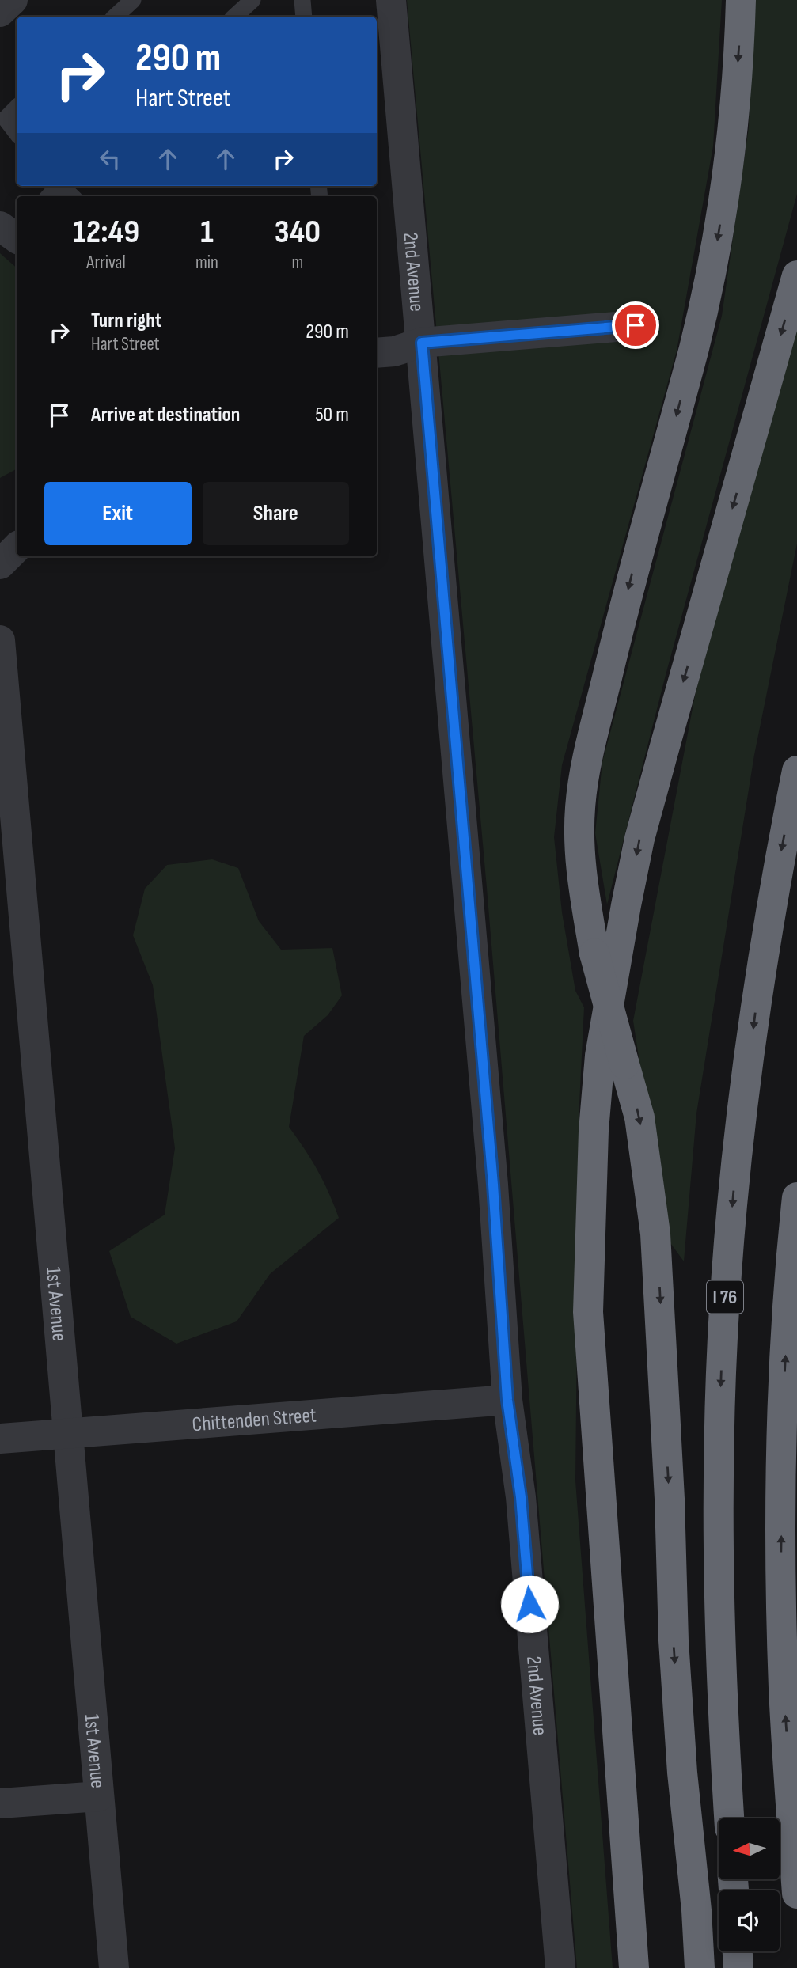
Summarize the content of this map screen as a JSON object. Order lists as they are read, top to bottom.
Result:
{
  "streets": {
    "highway": ["I 76"],
    "street": ["2nd Avenue", "1st Avenue", "Chittenden Street"]
  },
  "crossings": [
    ["2nd Avenue", "Chittenden Street"],
    ["1st Avenue", "Chittenden Street"]
  ],
  "north": "left",
  "page": {
    "turn": ["290 m", "Hart Street"],
    "eta": [
      "12:49",
      "Arrival",
      "1",
      "min",
      "340",
      "m"
    ],
    "list": [
      {
        "name": "Turn right",
        "note": "Hart Street",
        "value": "290 m"
      },
      {
        "name": "Arrive at destination",
        "value": "50 m"
      }
    ],
    "buttons": ["Exit", "Share"]
  }
}
